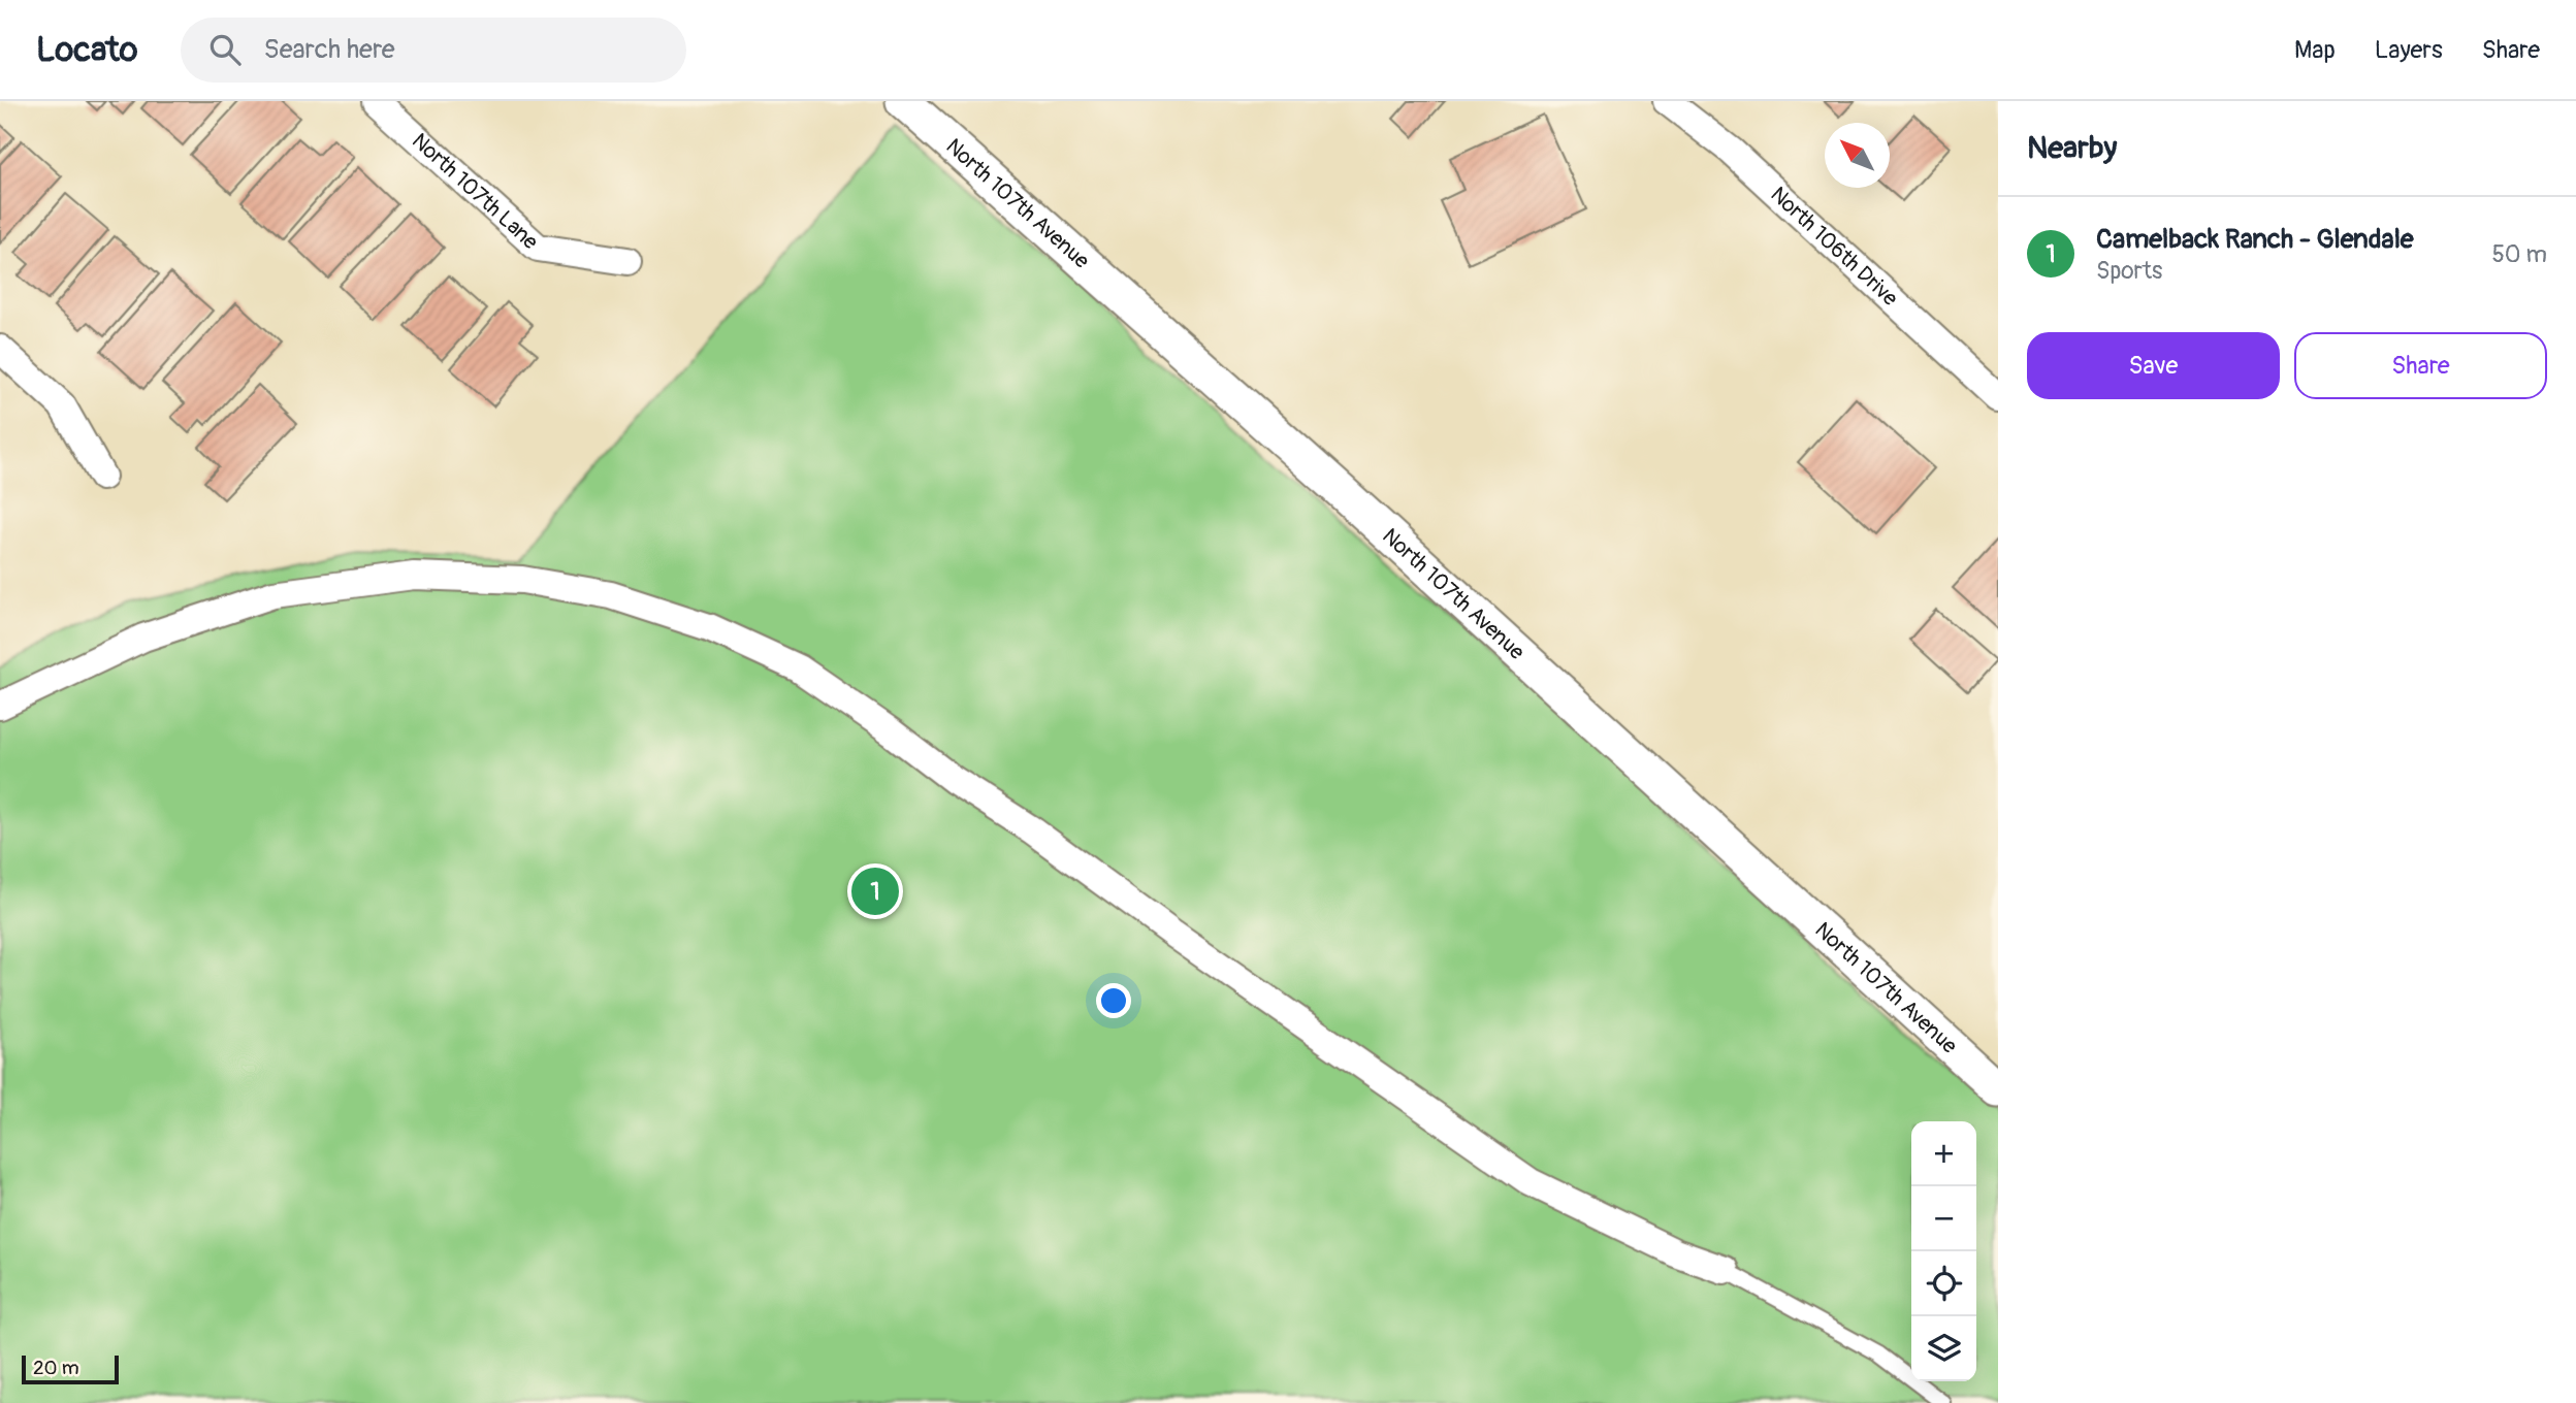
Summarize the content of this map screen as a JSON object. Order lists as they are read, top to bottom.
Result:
{
  "streets": {
    "street": ["North 107th Lane", "North 107th Avenue", "North 106th Drive"]
  },
  "scale_bar": "20 m",
  "north": "top left",
  "page": {
    "header": "Locato",
    "search": "Search here",
    "nav": ["Map", "Layers", "Share"],
    "heading": "Nearby",
    "list": [
      {
        "mark": "1",
        "name": "Camelback Ranch - Glendale",
        "note": "Sports",
        "value": "50 m"
      }
    ],
    "buttons": ["Save", "Share"],
    "pins": "1",
    "map_buttons": ["+", "−"],
    "scale": "20 m"
  }
}
